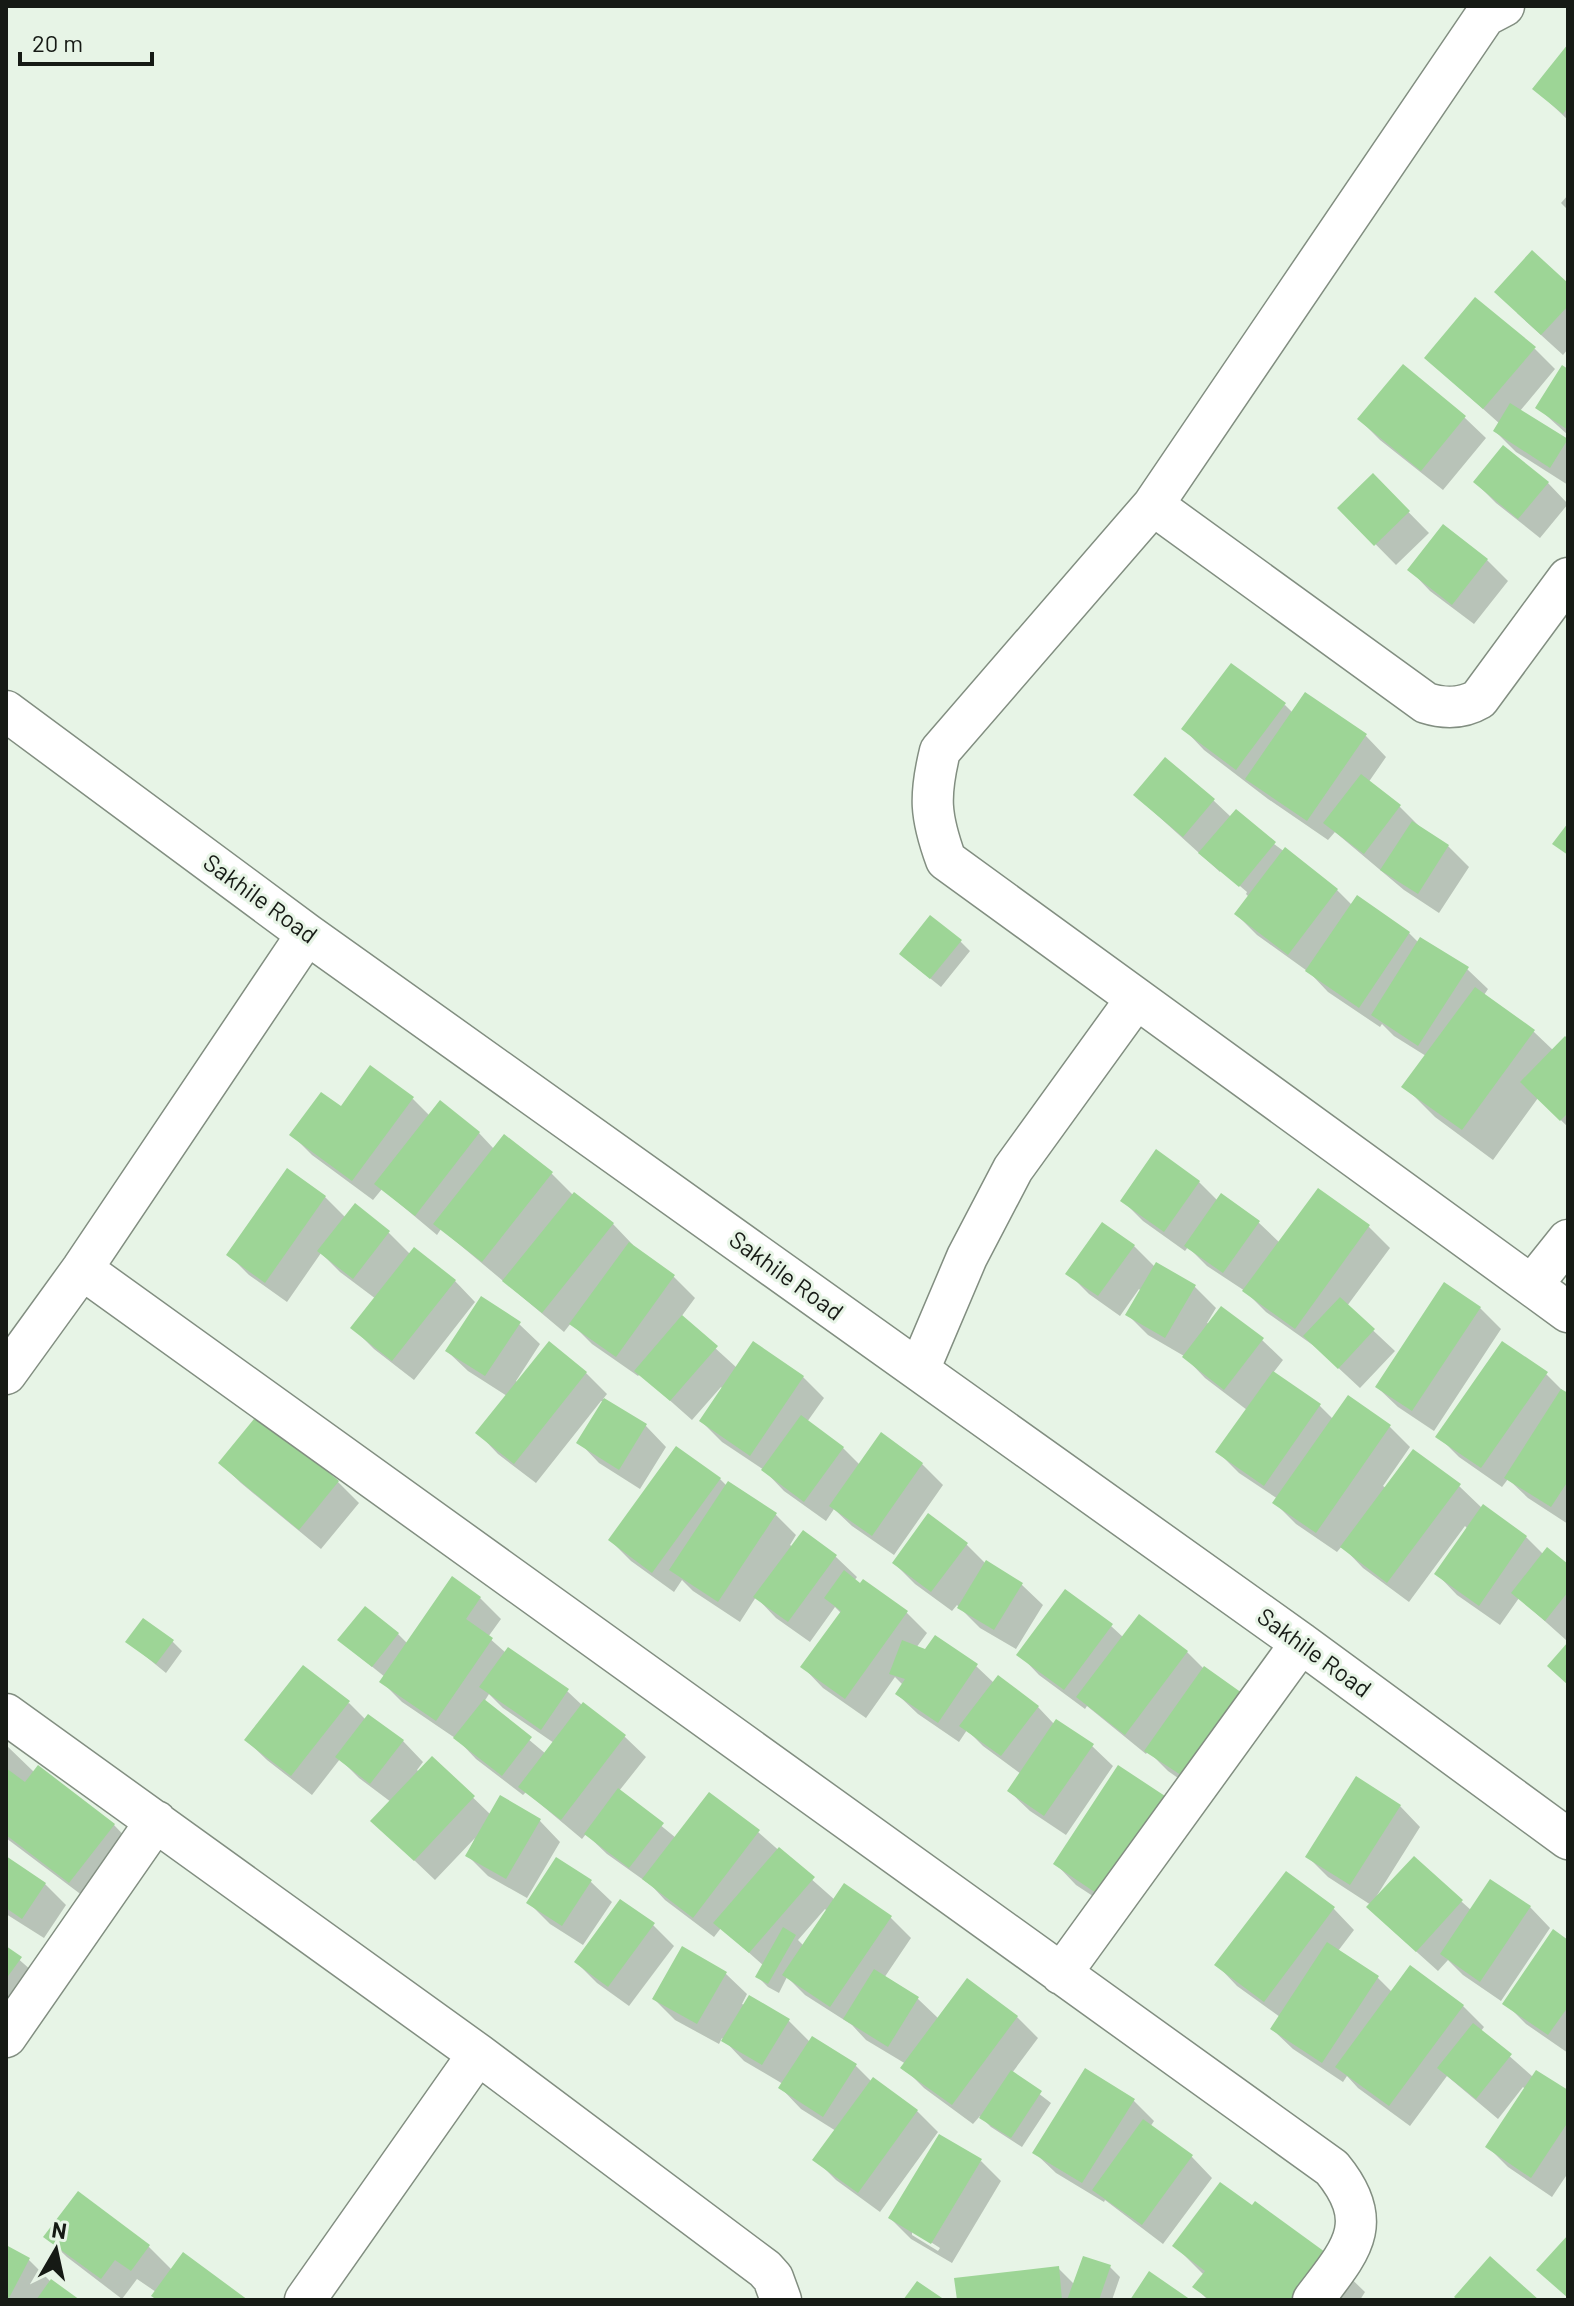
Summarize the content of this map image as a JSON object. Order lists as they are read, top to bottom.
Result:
{
  "streets": {
    "street": ["Sakhile Road"]
  },
  "scale_bar": "20 m",
  "north": "top"
}
